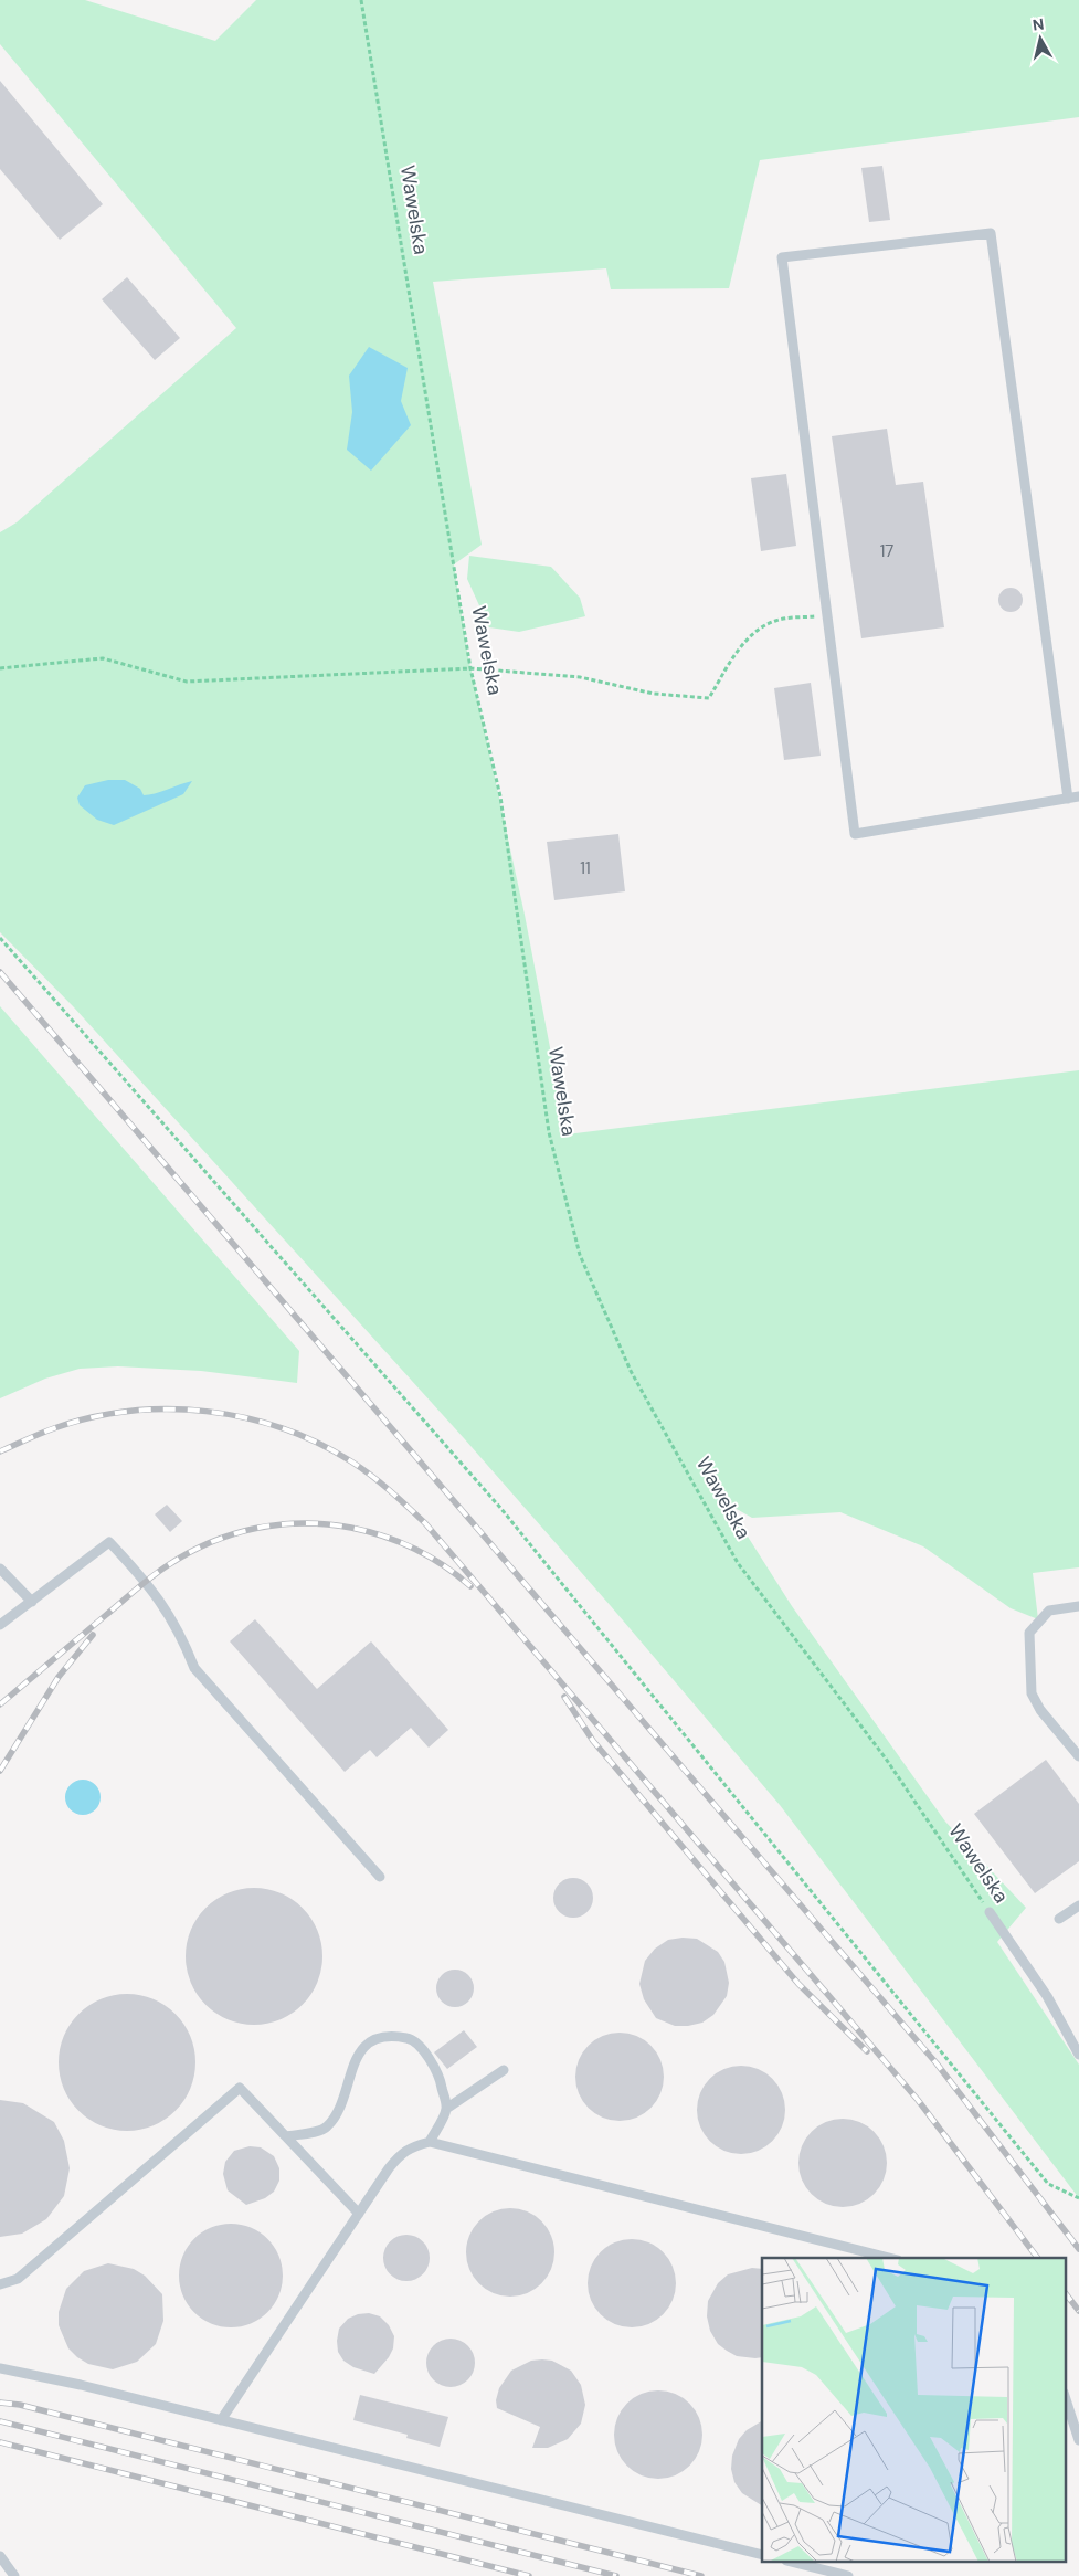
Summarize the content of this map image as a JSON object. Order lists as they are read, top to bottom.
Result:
{
  "streets": {
    "lane": ["Wawelska"]
  },
  "house_numbers": ["17", "11"],
  "north": "top"
}
